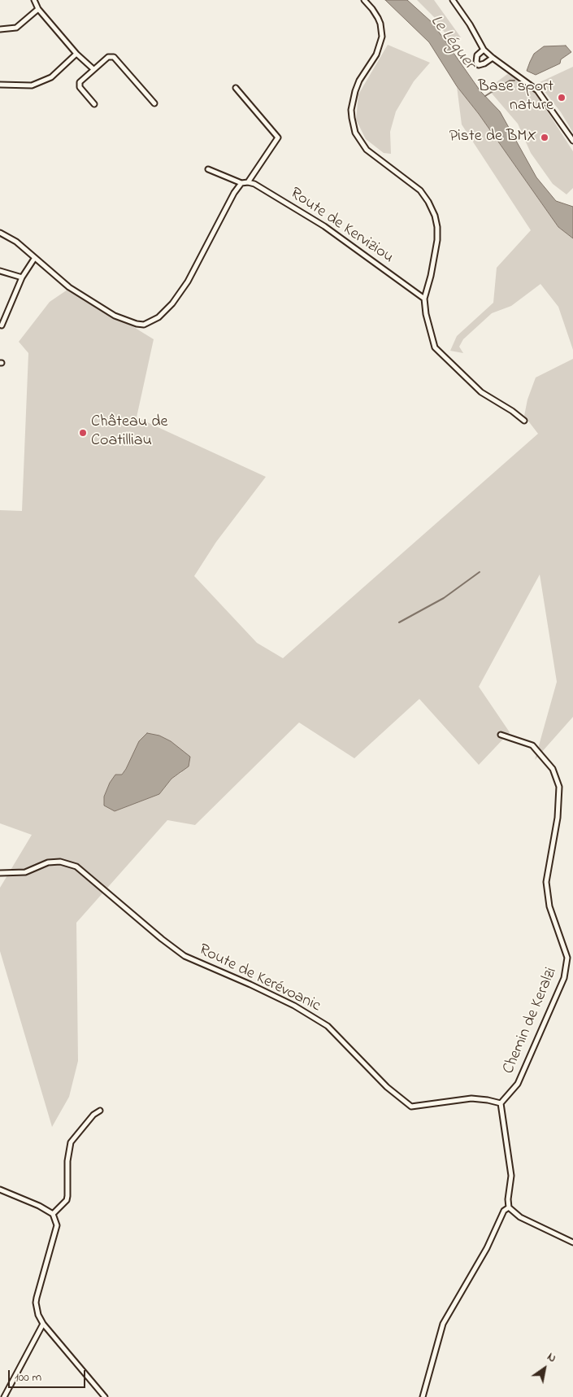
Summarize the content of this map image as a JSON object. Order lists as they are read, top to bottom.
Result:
{
  "streets": {
    "street": ["Route de Kerviziou", "Route de Kerévoanic", "Chemin de Keralzi"]
  },
  "crossings": [
    ["Route de Kerévoanic", "Chemin de Keralzi"]
  ],
  "water": ["Le Léguer"],
  "places": ["Base sport nature", "Piste de BMX", "Château de Coatilliau"],
  "scale_bar": "100 m",
  "north": "top right"
}
